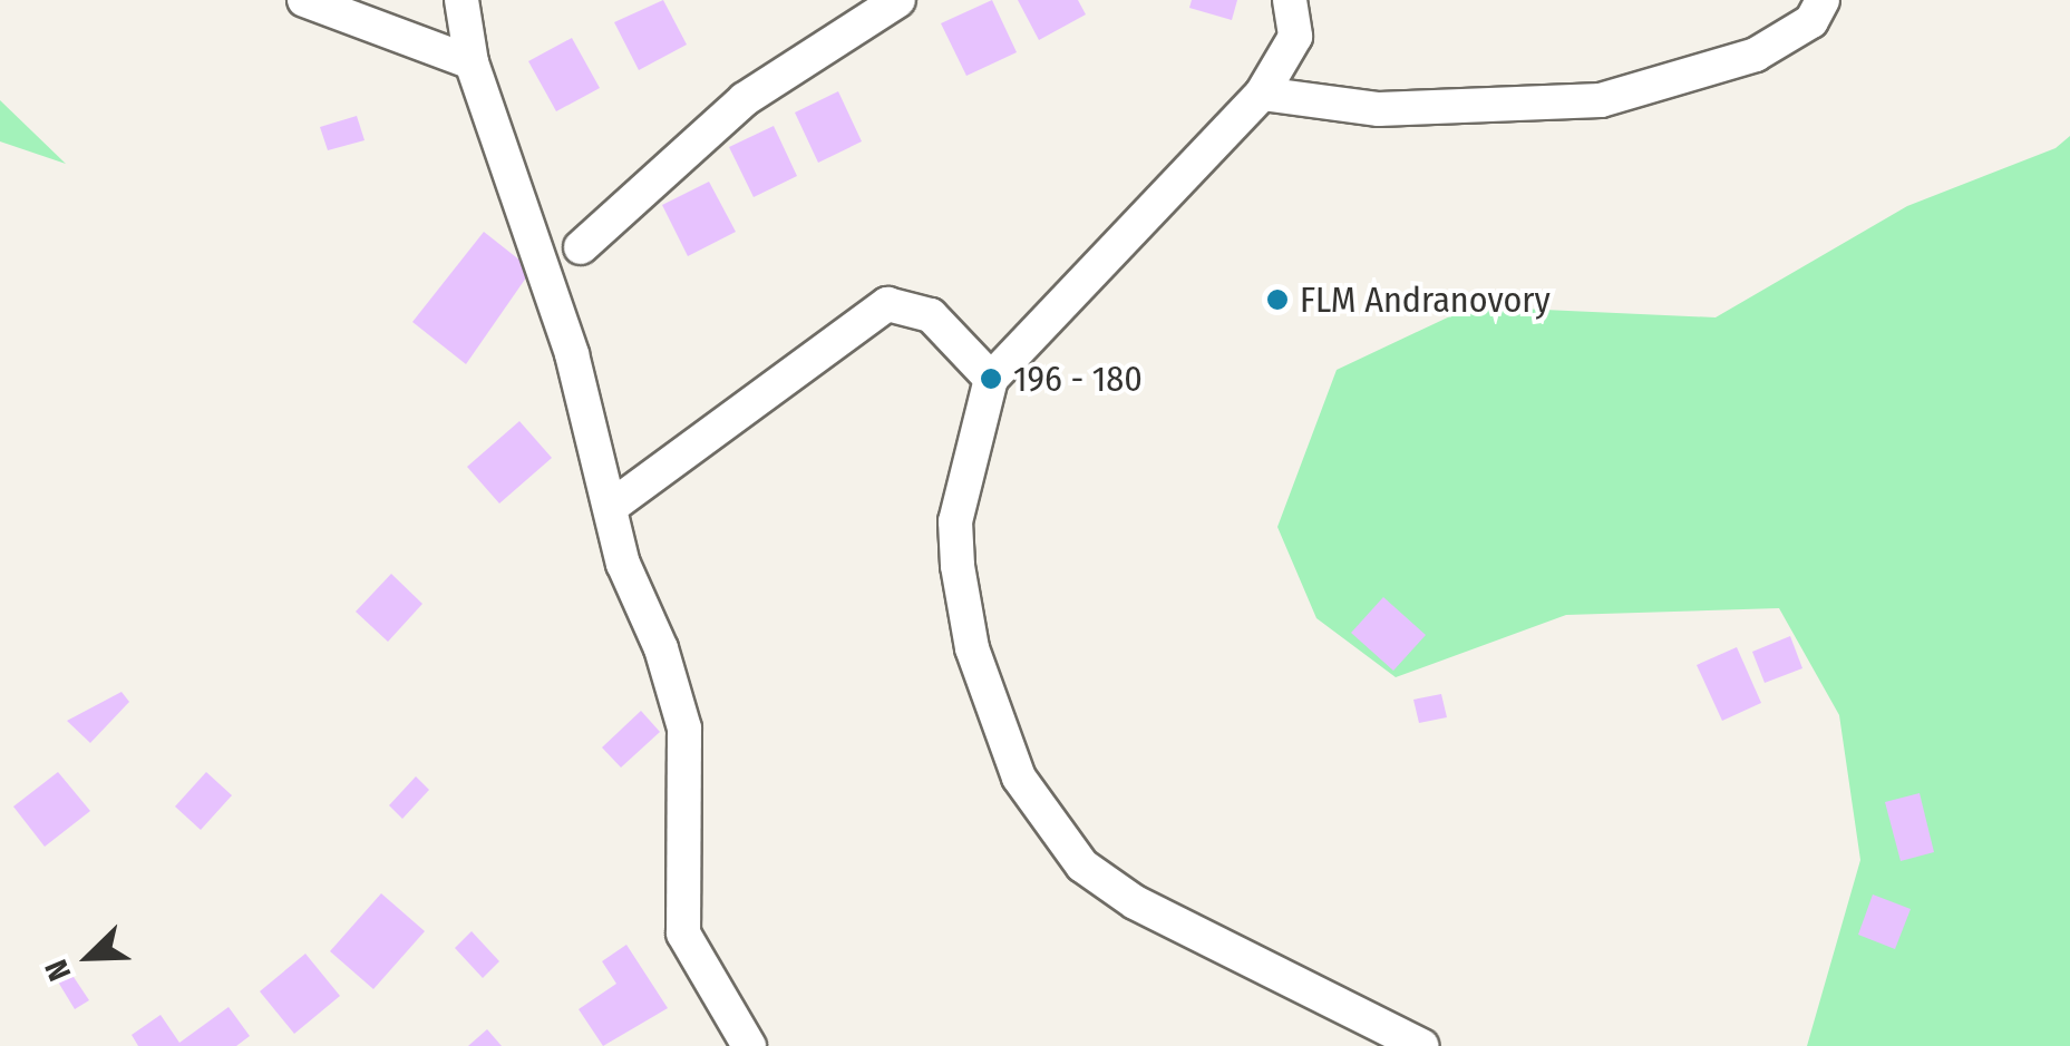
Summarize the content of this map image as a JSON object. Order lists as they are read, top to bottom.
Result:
{
  "places": ["FLM Andranovory", "196 - 180"],
  "north": "bottom left"
}
